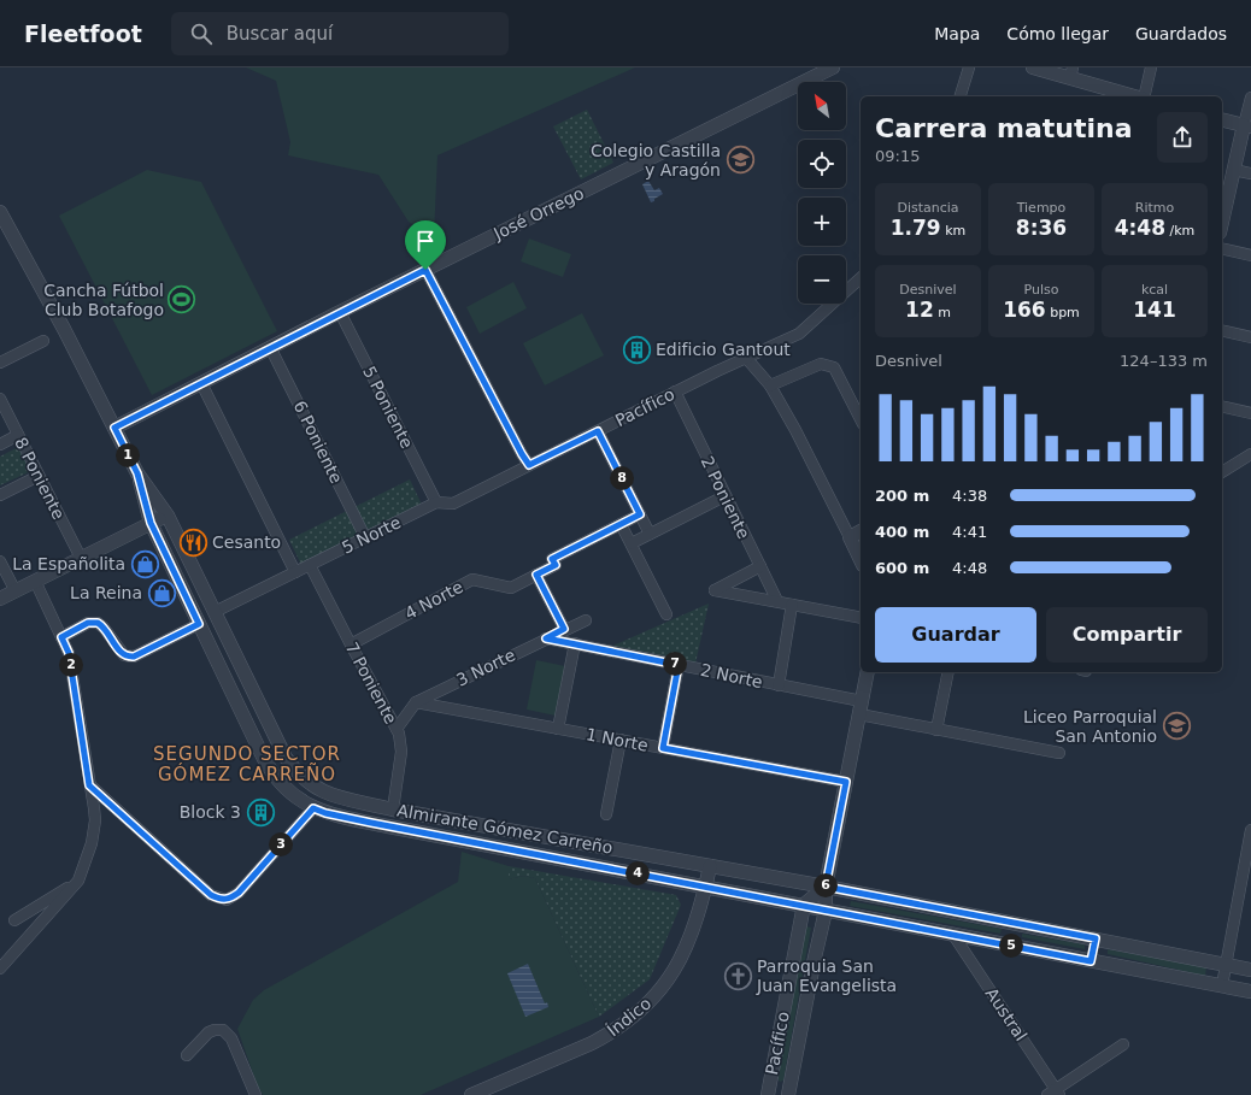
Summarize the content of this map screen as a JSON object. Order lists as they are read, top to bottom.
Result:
{
  "streets": {
    "street": [
      "José Orrego",
      "5 Poniente",
      "Pacífico",
      "6 Poniente",
      "8 Poniente",
      "2 Poniente",
      "5 Norte",
      "4 Norte",
      "3 Norte",
      "2 Norte",
      "7 Poniente",
      "1 Norte",
      "Almirante Gómez Carreño",
      "Austral",
      "Índico"
    ]
  },
  "crossings": [
    ["5 Poniente", "5 Norte"],
    ["Pacífico", "2 Poniente"],
    ["Pacífico", "5 Norte"],
    ["Pacífico", "2 Norte"],
    ["Pacífico", "1 Norte"],
    ["Pacífico", "Almirante Gómez Carreño"],
    ["6 Poniente", "5 Norte"],
    ["5 Norte", "7 Poniente"],
    ["5 Norte", "Almirante Gómez Carreño"],
    ["4 Norte", "7 Poniente"],
    ["3 Norte", "2 Norte"],
    ["3 Norte", "7 Poniente"],
    ["3 Norte", "1 Norte"],
    ["7 Poniente", "Almirante Gómez Carreño"],
    ["Almirante Gómez Carreño", "Austral"],
    ["Almirante Gómez Carreño", "Índico"]
  ],
  "districts": ["SEGUNDO SECTOR GÓMEZ CARREÑO"],
  "places": {
    "school or university": ["Colegio Castilla y Aragón", "Liceo Parroquial San Antonio"],
    "sports": ["Cancha Fútbol Club Botafogo"],
    "building": ["Edificio Gantout", "Block 3"],
    "restaurant": ["Cesanto"],
    "shop": ["La Españolita", "La Reina"],
    "church": ["Parroquia San Juan Evangelista"]
  },
  "north": "top left",
  "page": {
    "header": "Fleetfoot",
    "search": "Buscar aquí",
    "nav": ["Mapa", "Cómo llegar", "Guardados"],
    "map_buttons": ["+", "−"],
    "heading": ["Carrera matutina", "09:15"],
    "stats": [
      ["Distancia", "1.79 km"],
      ["Tiempo", "8:36"],
      ["Ritmo", "4:48 /km"],
      ["Desnivel", "12 m"],
      ["Pulso", "166 bpm"],
      ["kcal", "141"]
    ],
    "chart": ["Desnivel", "124–133 m"],
    "pins": [
      "1",
      "8",
      "7",
      "2",
      "3",
      "4",
      "6",
      "5"
    ],
    "list": [
      {
        "name": "200 m",
        "note": "4:38"
      },
      {
        "name": "400 m",
        "note": "4:41"
      },
      {
        "name": "600 m",
        "note": "4:48"
      }
    ],
    "buttons": ["Guardar", "Compartir"]
  }
}
